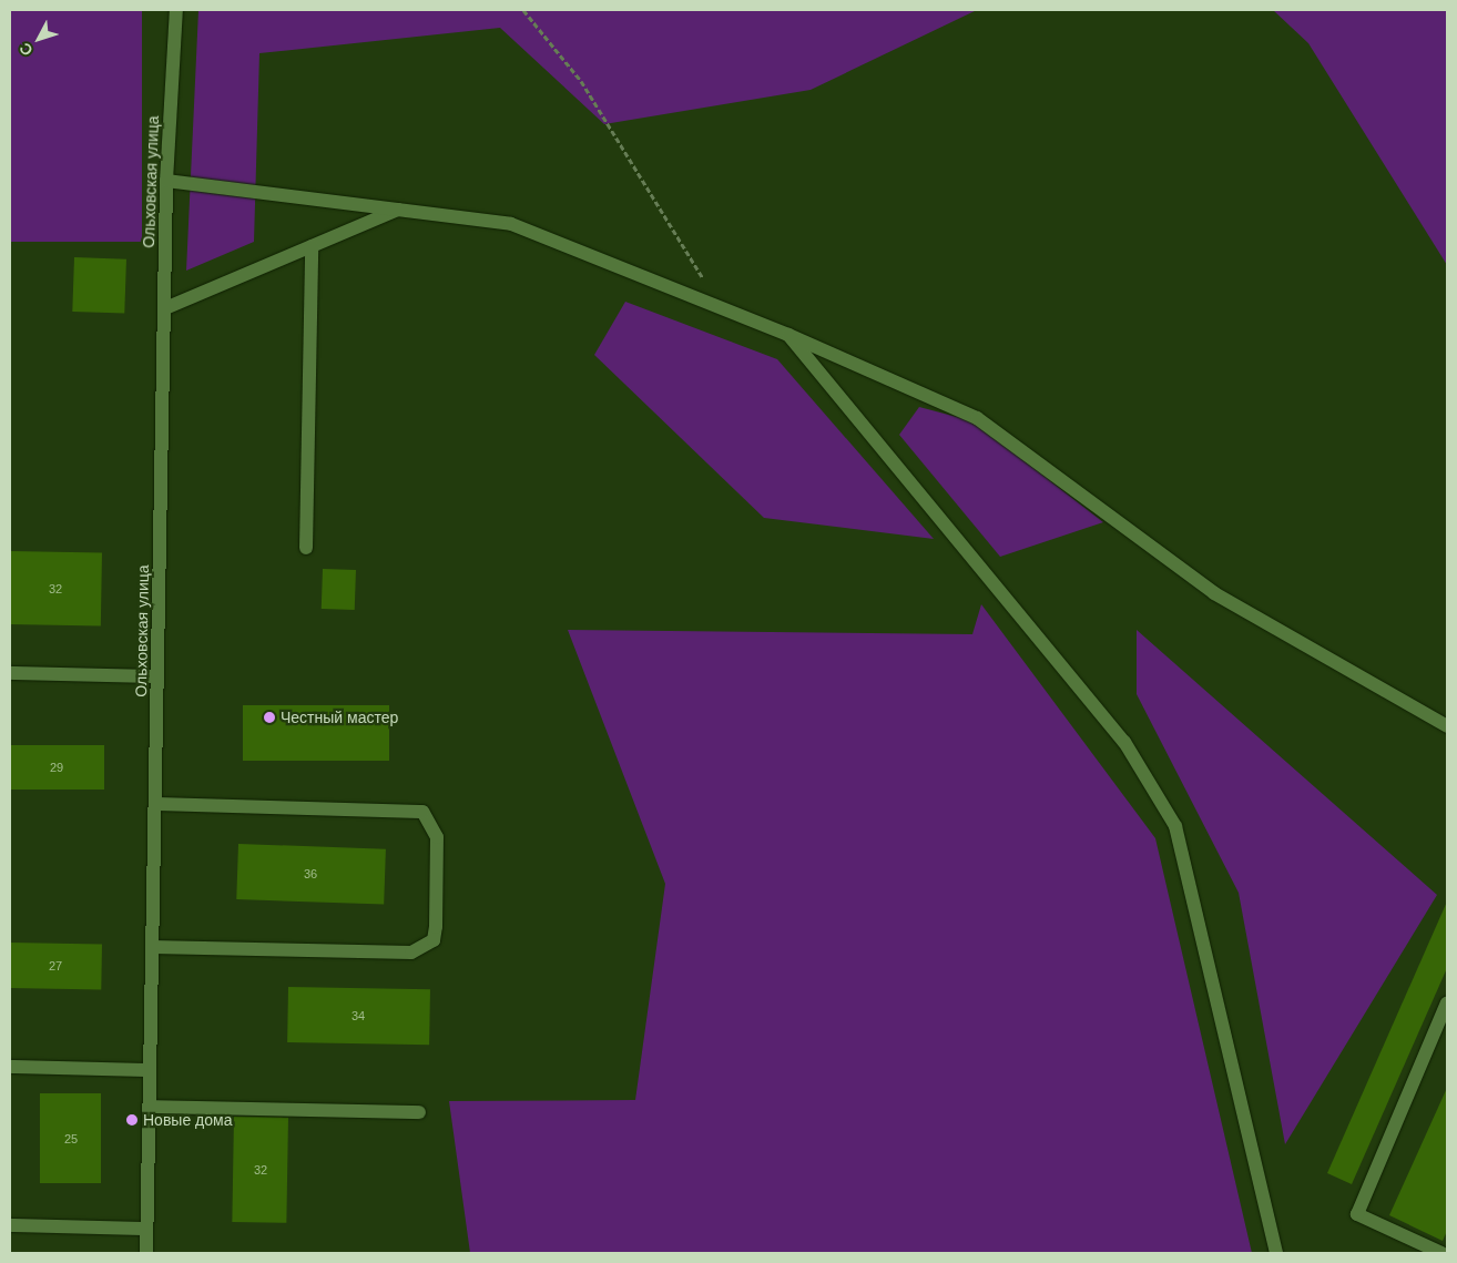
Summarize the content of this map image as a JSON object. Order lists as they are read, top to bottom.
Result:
{
  "streets": {
    "street": ["Ольховская улица"]
  },
  "places": ["Честный мастер", "Новые дома"],
  "house_numbers": [
    "32",
    "29",
    "36",
    "27",
    "34",
    "25",
    "32"
  ],
  "north": "bottom left"
}
